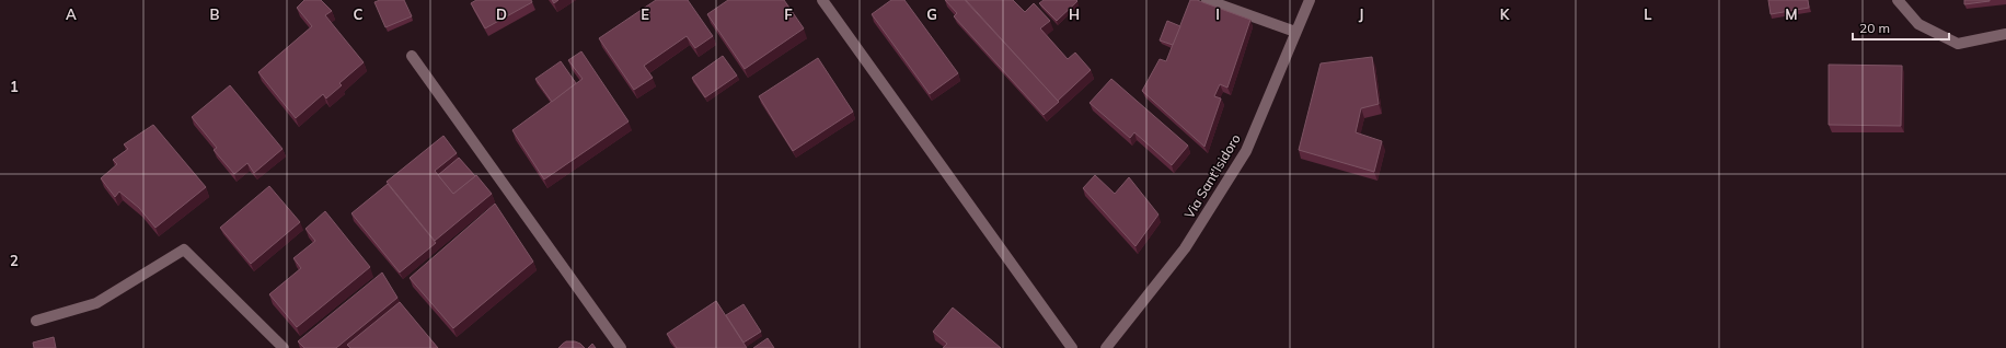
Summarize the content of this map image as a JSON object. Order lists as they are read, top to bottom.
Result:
{
  "streets": {
    "street": ["Via Sant'Isidoro"]
  },
  "scale_bar": "20 m",
  "grid": {
    "columns": [
      "A",
      "B",
      "C",
      "D",
      "E",
      "F",
      "G",
      "H",
      "I",
      "J",
      "K",
      "L",
      "M"
    ],
    "rows": ["1", "2"]
  }
}
